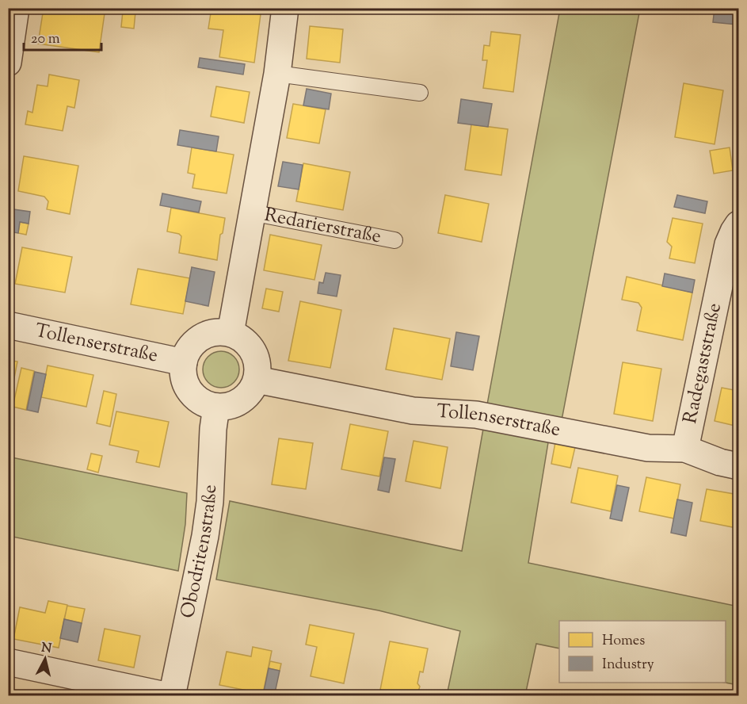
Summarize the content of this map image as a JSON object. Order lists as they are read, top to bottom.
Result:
{
  "streets": {
    "street": [
      "Redarierstraße",
      "Tollenserstraße",
      "Radegaststraße",
      "Obodritenstraße"
    ]
  },
  "crossings": [
    ["Redarierstraße", "Tollenserstraße"],
    ["Redarierstraße", "Obodritenstraße"],
    ["Tollenserstraße", "Radegaststraße"],
    ["Tollenserstraße", "Obodritenstraße"]
  ],
  "legend": ["Homes", "Industry"],
  "scale_bar": "20 m",
  "north": "top"
}
